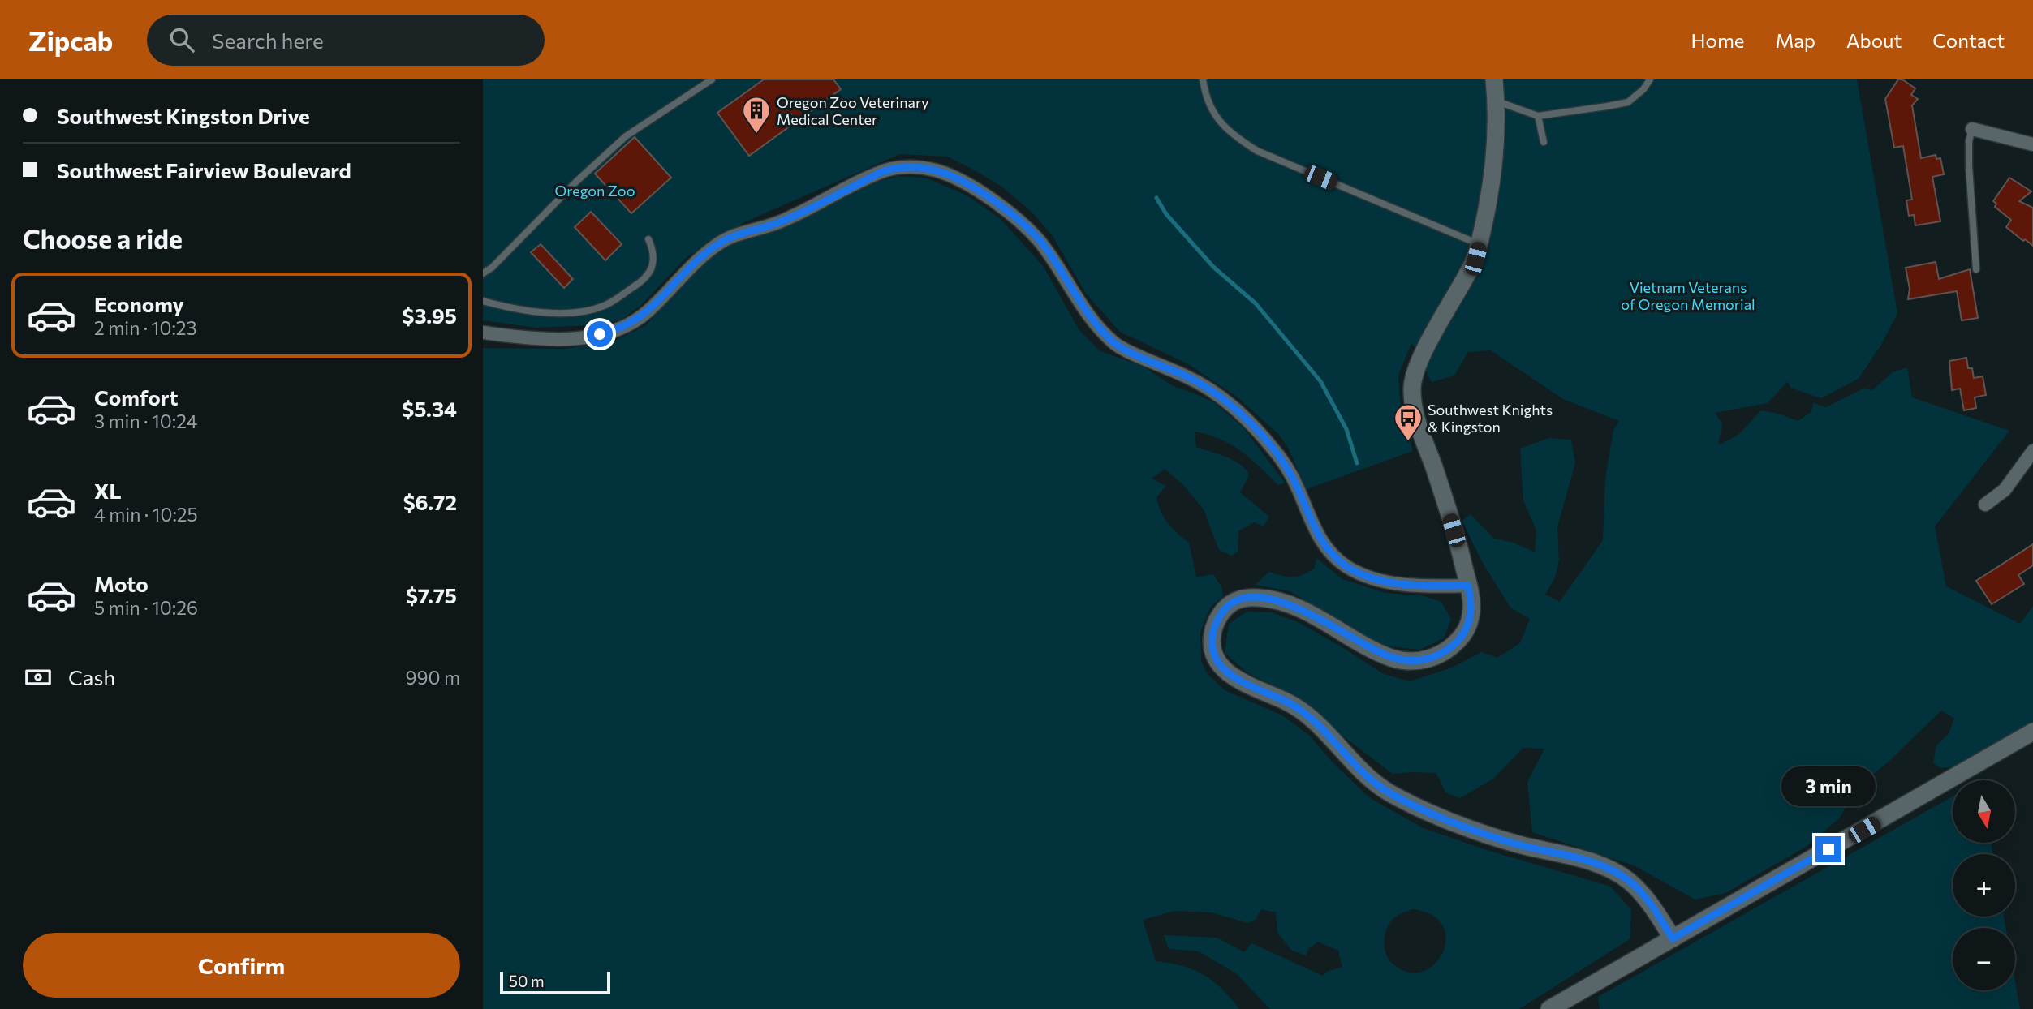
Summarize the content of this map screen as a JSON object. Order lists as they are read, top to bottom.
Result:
{
  "parks": ["Oregon Zoo", "Vietnam Veterans of Oregon Memorial"],
  "places": {
    "building": ["Oregon Zoo Veterinary Medical Center"],
    "bus stop": ["Southwest Knights & Kingston"]
  },
  "scale_bar": "50 m",
  "north": "bottom",
  "page": {
    "header": "Zipcab",
    "search": "Search here",
    "nav": [
      "Home",
      "Map",
      "About",
      "Contact"
    ],
    "banner": ["Southwest Kingston Drive", "Southwest Fairview Boulevard"],
    "heading": "Choose a ride",
    "list": [
      {
        "name": "Economy",
        "note": "2 min · 10:23",
        "value": "$3.95"
      },
      {
        "name": "Comfort",
        "note": "3 min · 10:24",
        "value": "$5.34"
      },
      {
        "name": "XL",
        "note": "4 min · 10:25",
        "value": "$6.72"
      },
      {
        "name": "Moto",
        "note": "5 min · 10:26",
        "value": "$7.75"
      }
    ],
    "pay": ["Cash", "990 m"],
    "bubble": "3 min",
    "map_buttons": ["+", "−"],
    "buttons": "Confirm",
    "scale": "50 m"
  }
}
